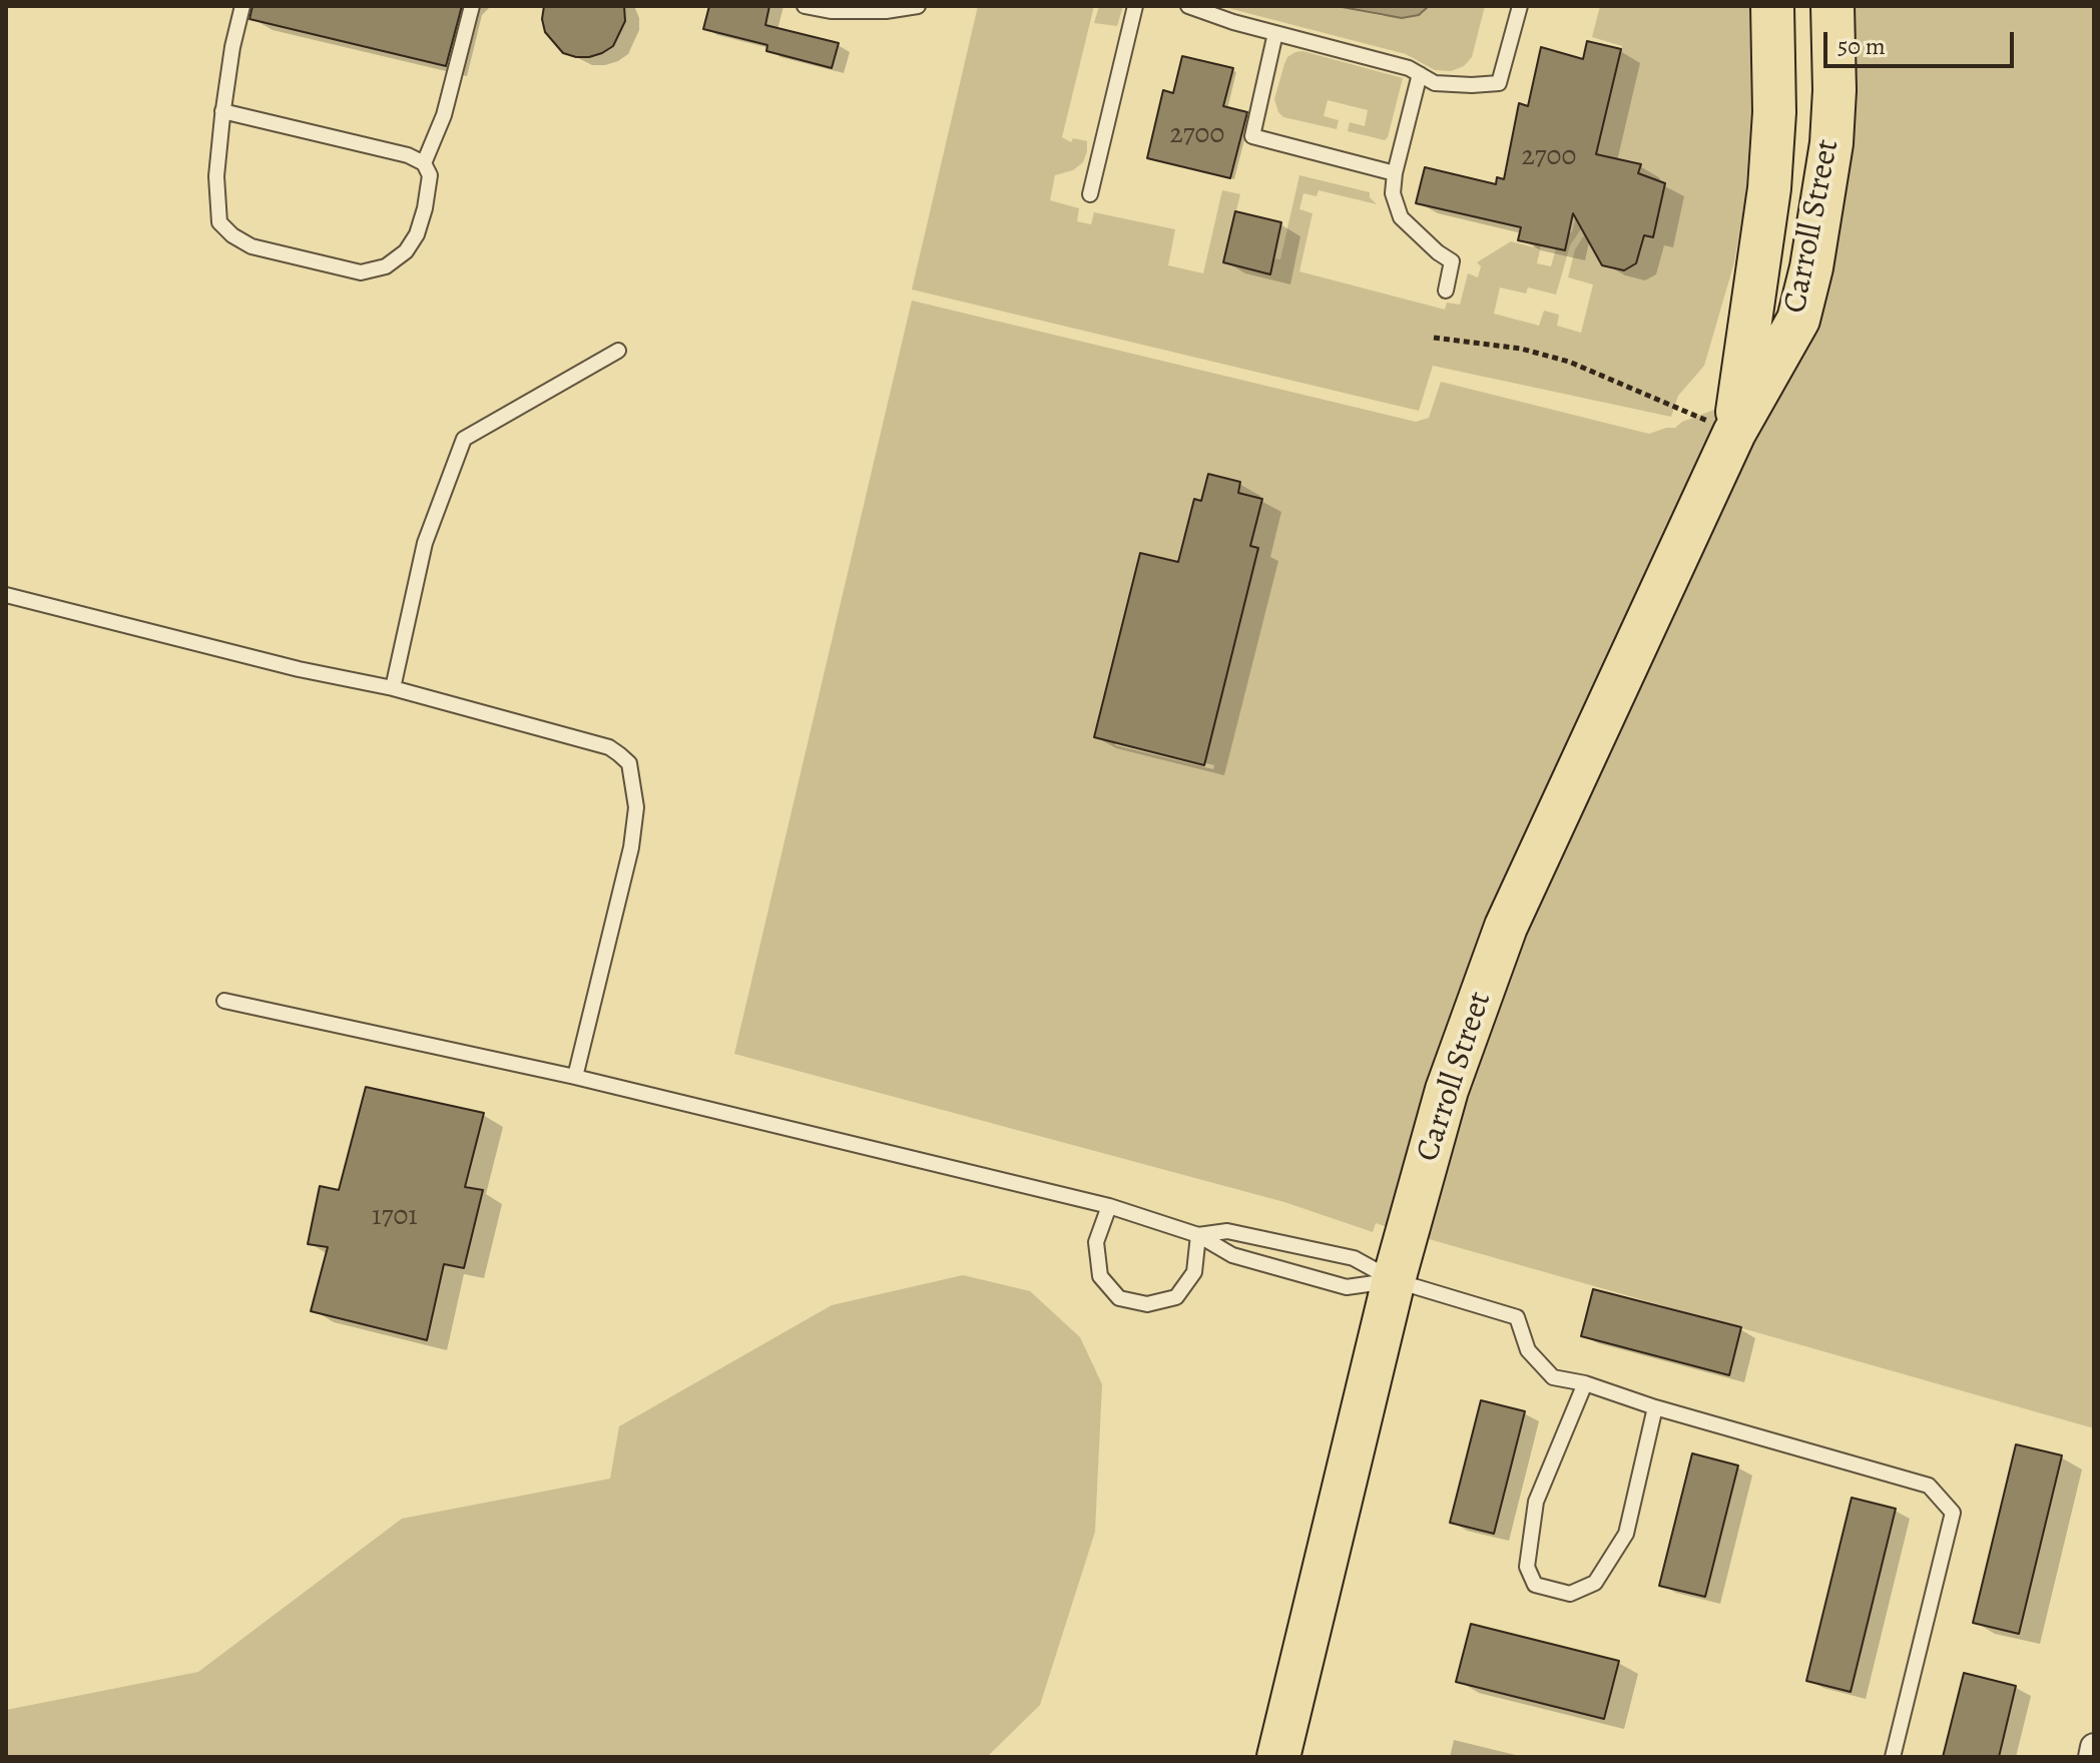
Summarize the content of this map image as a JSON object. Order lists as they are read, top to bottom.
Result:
{
  "streets": {
    "main road": ["Carroll Street"]
  },
  "house_numbers": ["2700", "2700", "1701"],
  "scale_bar": "50 m"
}
